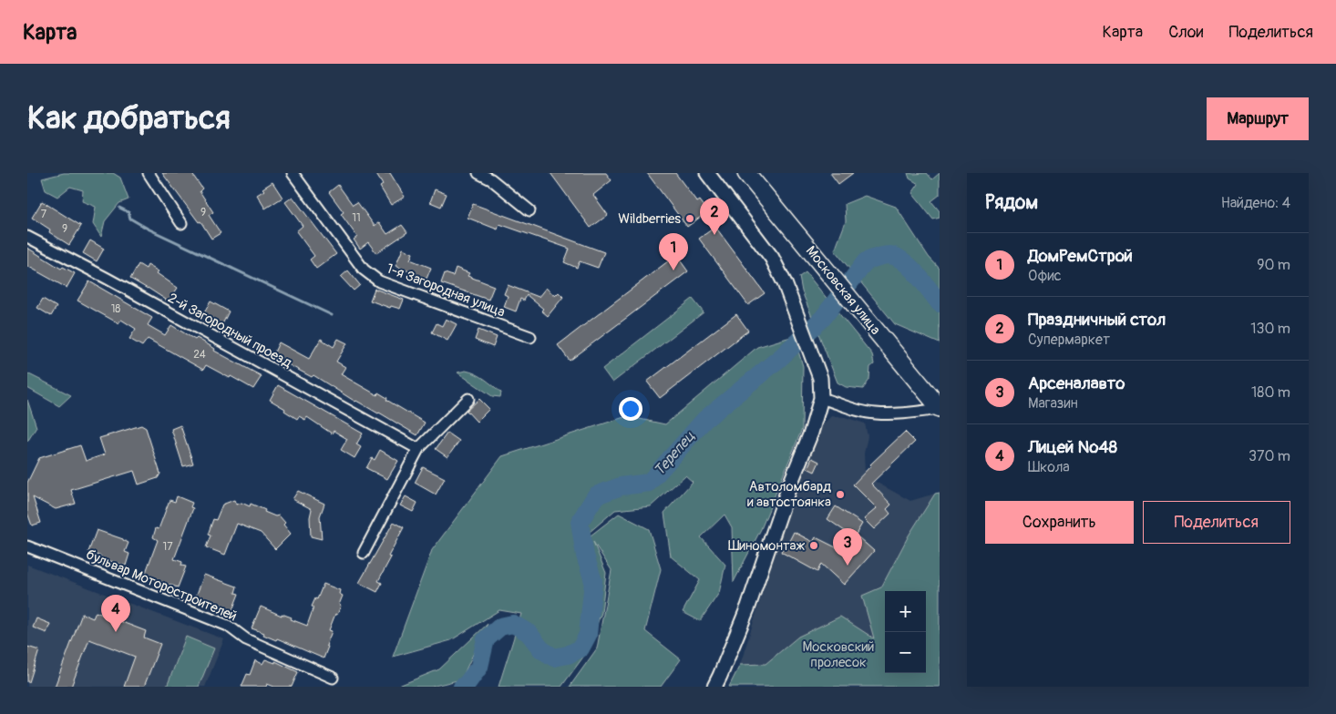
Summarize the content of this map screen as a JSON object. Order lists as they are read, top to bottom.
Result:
{
  "streets": {
    "main road": ["Московская улица"],
    "street": ["1-я Загородная улица", "2-й Загородный проезд", "бульвар Моторостроителей"]
  },
  "water": ["Терепец"],
  "parks": ["Московский пролесок"],
  "places": ["Wildberries", "Автоломбард и автостоянка", "Шиномонтаж"],
  "house_numbers": [
    "9",
    "7",
    "11",
    "9",
    "18",
    "24",
    "17"
  ],
  "page": {
    "header": "Карта",
    "nav": ["Карта", "Слои", "Поделиться"],
    "buttons": [
      "Маршрут",
      ["Сохранить", "Поделиться"]
    ],
    "title": "Как добраться",
    "heading": ["Рядом", "Найдено: 4"],
    "pins": [
      "2",
      "1",
      "3",
      "4"
    ],
    "list": [
      {
        "mark": "1",
        "name": "ДомРемСтрой",
        "note": "Офис",
        "value": "90 m"
      },
      {
        "mark": "2",
        "name": "Праздничный стол",
        "note": "Супермаркет",
        "value": "130 m"
      },
      {
        "mark": "3",
        "name": "Арсеналавто",
        "note": "Магазин",
        "value": "180 m"
      },
      {
        "mark": "4",
        "name": "Лицей №48",
        "note": "Школа",
        "value": "370 m"
      }
    ],
    "map_buttons": ["+", "−"]
  }
}
